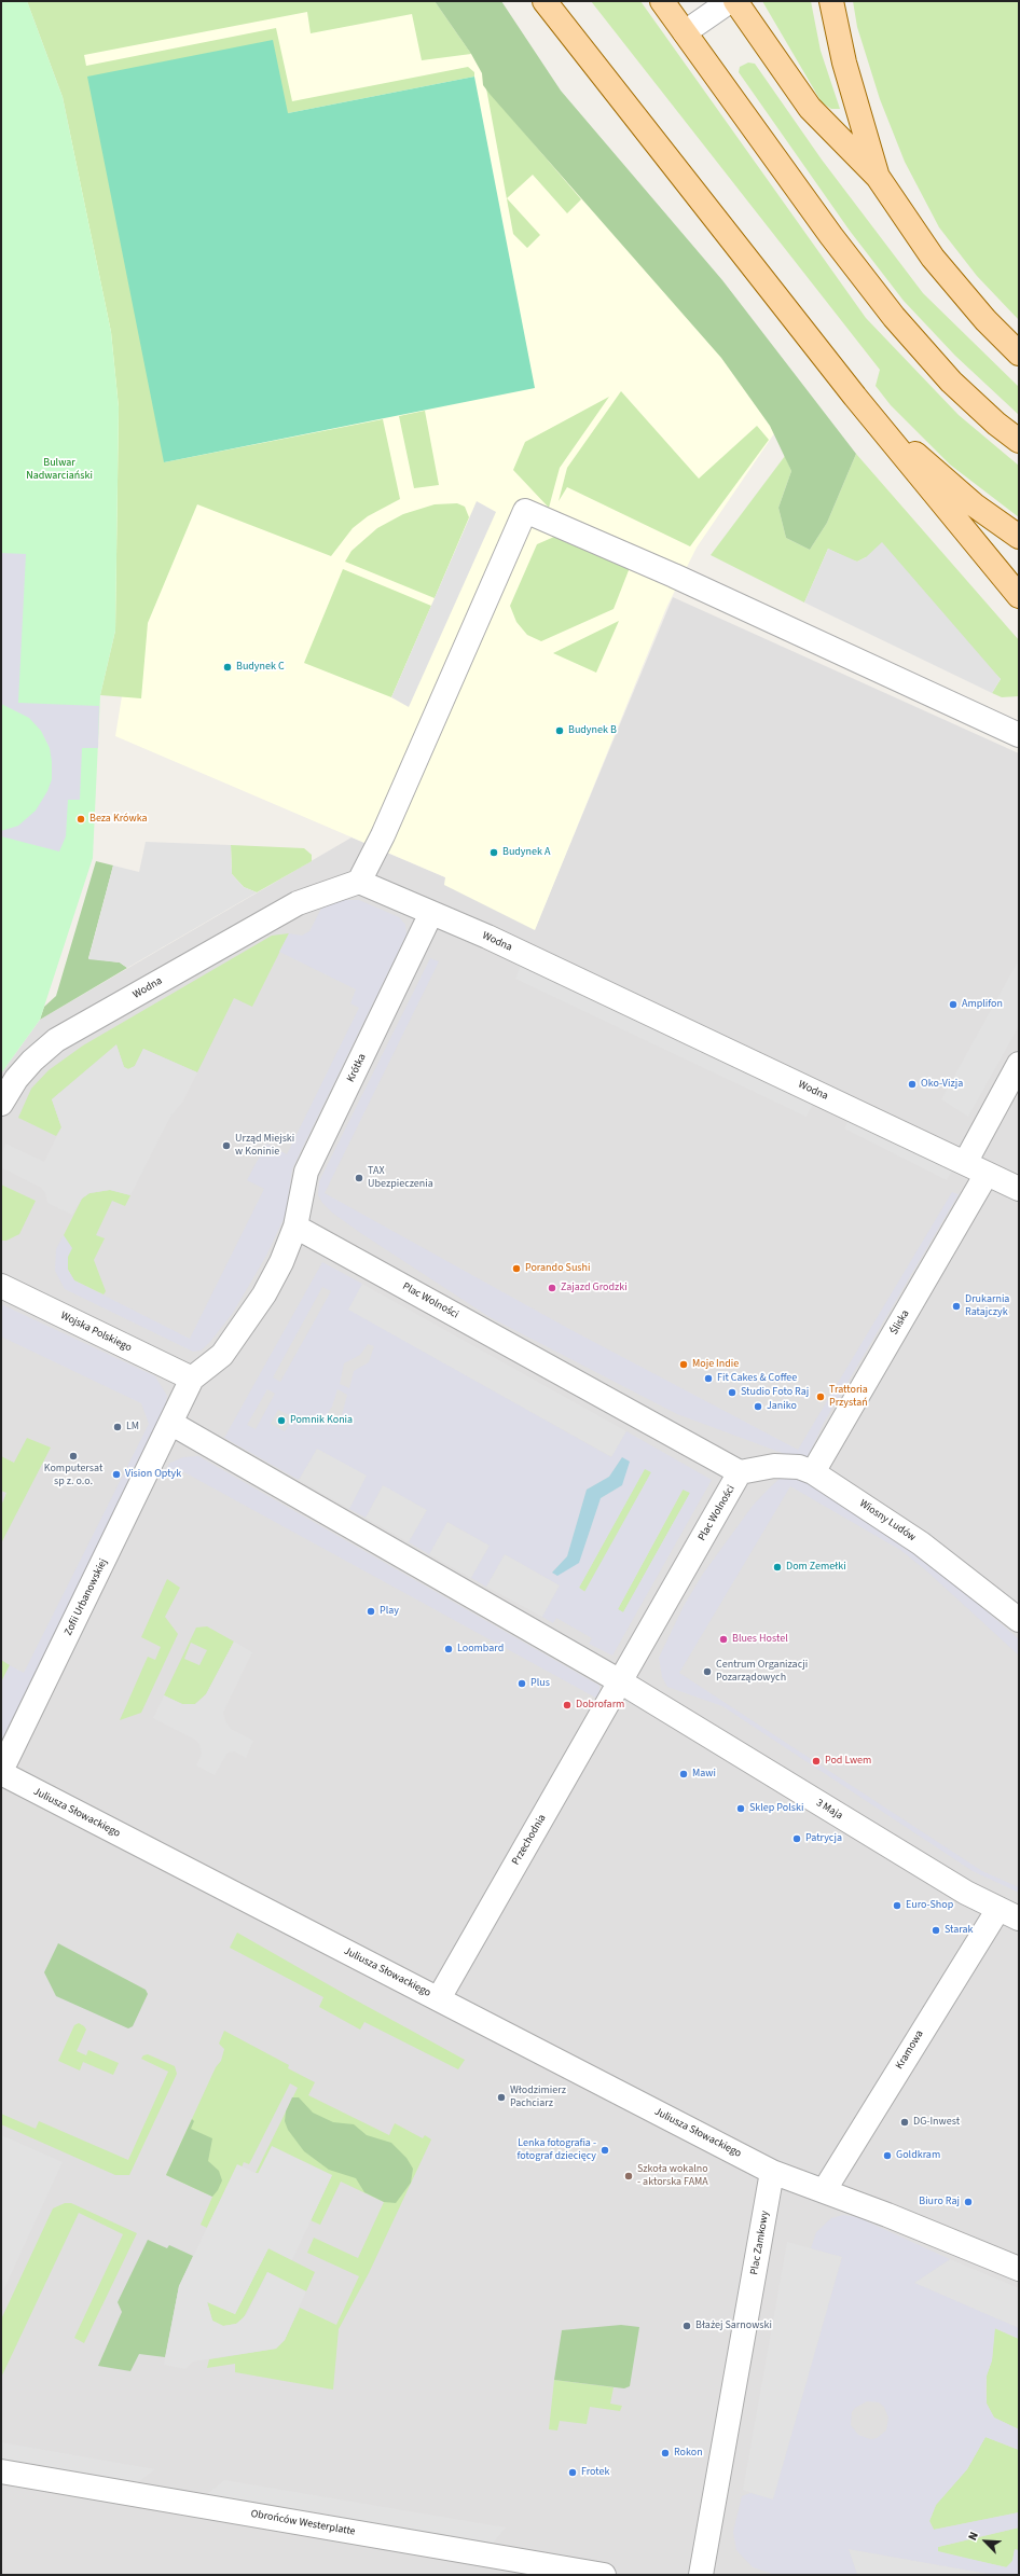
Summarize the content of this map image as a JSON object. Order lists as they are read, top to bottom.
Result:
{
  "streets": {
    "street": [
      "Wodna",
      "Krótka",
      "Plac Wolności",
      "Śliska",
      "Wojska Polskiego",
      "Wiosny Ludów",
      "Zofii Urbanowskiej",
      "3 Maja",
      "Juliusza Słowackiego",
      "Przechodnia",
      "Kramowa",
      "Plac Zamkowy",
      "Obrońców Westerplatte"
    ]
  },
  "crossings": [
    ["Wodna", "Krótka"],
    ["Wodna", "Śliska"],
    ["Krótka", "Plac Wolności"],
    ["Plac Wolności", "Wiosny Ludów"],
    ["Plac Wolności", "3 Maja"],
    ["Plac Wolności", "Przechodnia"],
    ["Śliska", "Wiosny Ludów"],
    ["Zofii Urbanowskiej", "Juliusza Słowackiego"],
    ["3 Maja", "Przechodnia"],
    ["3 Maja", "Kramowa"],
    ["Juliusza Słowackiego", "Przechodnia"],
    ["Juliusza Słowackiego", "Plac Zamkowy"]
  ],
  "parks": ["Bulwar Nadwarciański"],
  "places": [
    "Budynek C",
    "Budynek B",
    "Beza Krówka",
    "Budynek A",
    "Amplifon",
    "Oko-Vizja",
    "Urząd Miejski w Koninie",
    "TAX Ubezpieczenia",
    "Porando Sushi",
    "Zajazd Grodzki",
    "Drukarnia Ratajczyk",
    "Moje Indie",
    "Fit Cakes & Coffee",
    "Studio Foto Raj",
    "Trattoria Przystań",
    "Janiko",
    "Pomnik Konia",
    "LM",
    "Komputersat sp z. o.o.",
    "Vision Optyk",
    "Dom Zemełki",
    "Play",
    "Blues Hostel",
    "Loombard",
    "Centrum Organizacji Pozarządowych",
    "Plus",
    "Dobrofarm",
    "Pod Lwem",
    "Mawi",
    "Sklep Polski",
    "Patrycja",
    "Euro-Shop",
    "Starak",
    "Włodzimierz Pachciarz",
    "DG-Inwest",
    "Lenka fotografia - fotograf dziecięcy",
    "Goldkram",
    "Szkoła wokalno - aktorska FAMA",
    "Biuro Raj",
    "Błażej Sarnowski",
    "Rokon",
    "Frotek"
  ],
  "north": "top left"
}
